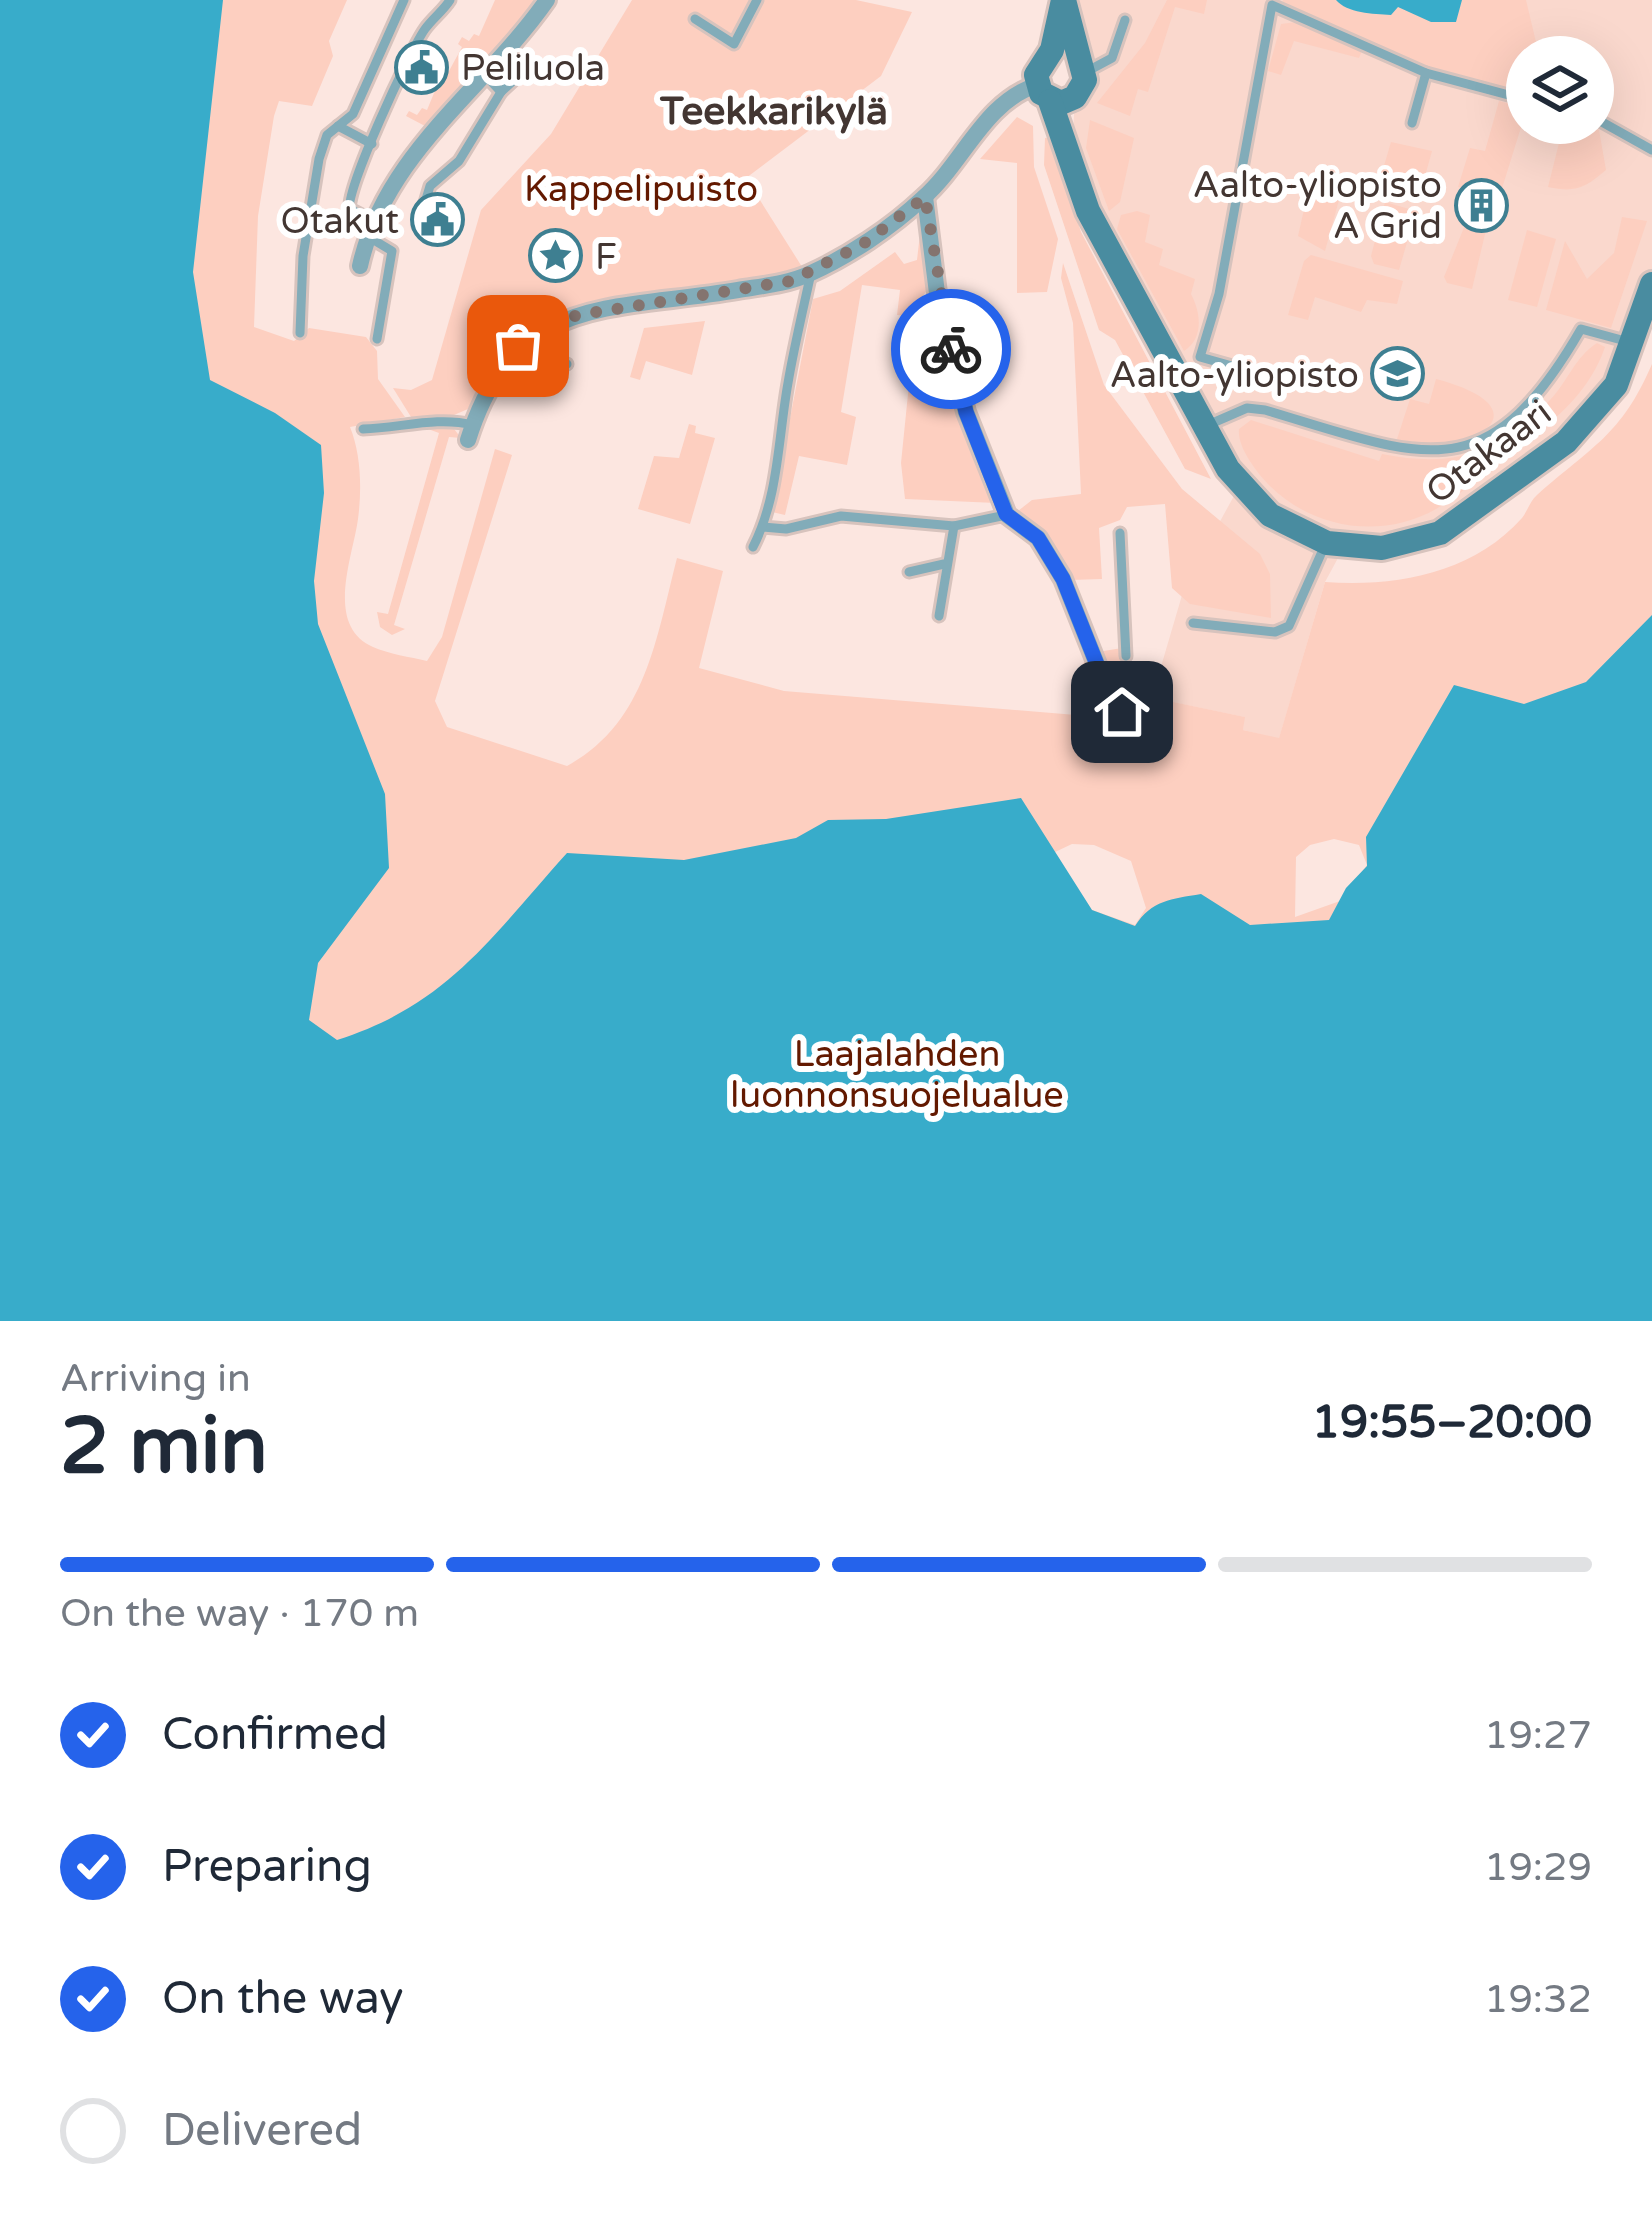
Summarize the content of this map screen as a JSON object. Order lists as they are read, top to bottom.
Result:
{
  "streets": {
    "street": ["Otakaari"]
  },
  "districts": ["Teekkarikylä"],
  "parks": ["Kappelipuisto", "Laajalahden luonnonsuojelualue"],
  "places": {
    "public building": ["Peliluola", "Otakut"],
    "building": ["Aalto-yliopisto A Grid"],
    "place": ["F"],
    "school or university": ["Aalto-yliopisto"]
  },
  "page": {
    "heading": ["2 min", "Arriving in", "19:55–20:00"],
    "bar": "On the way · 170 m",
    "list": [
      ["Confirmed", "19:27"],
      ["Preparing", "19:29"],
      ["On the way", "19:32"],
      "Delivered"
    ]
  }
}
